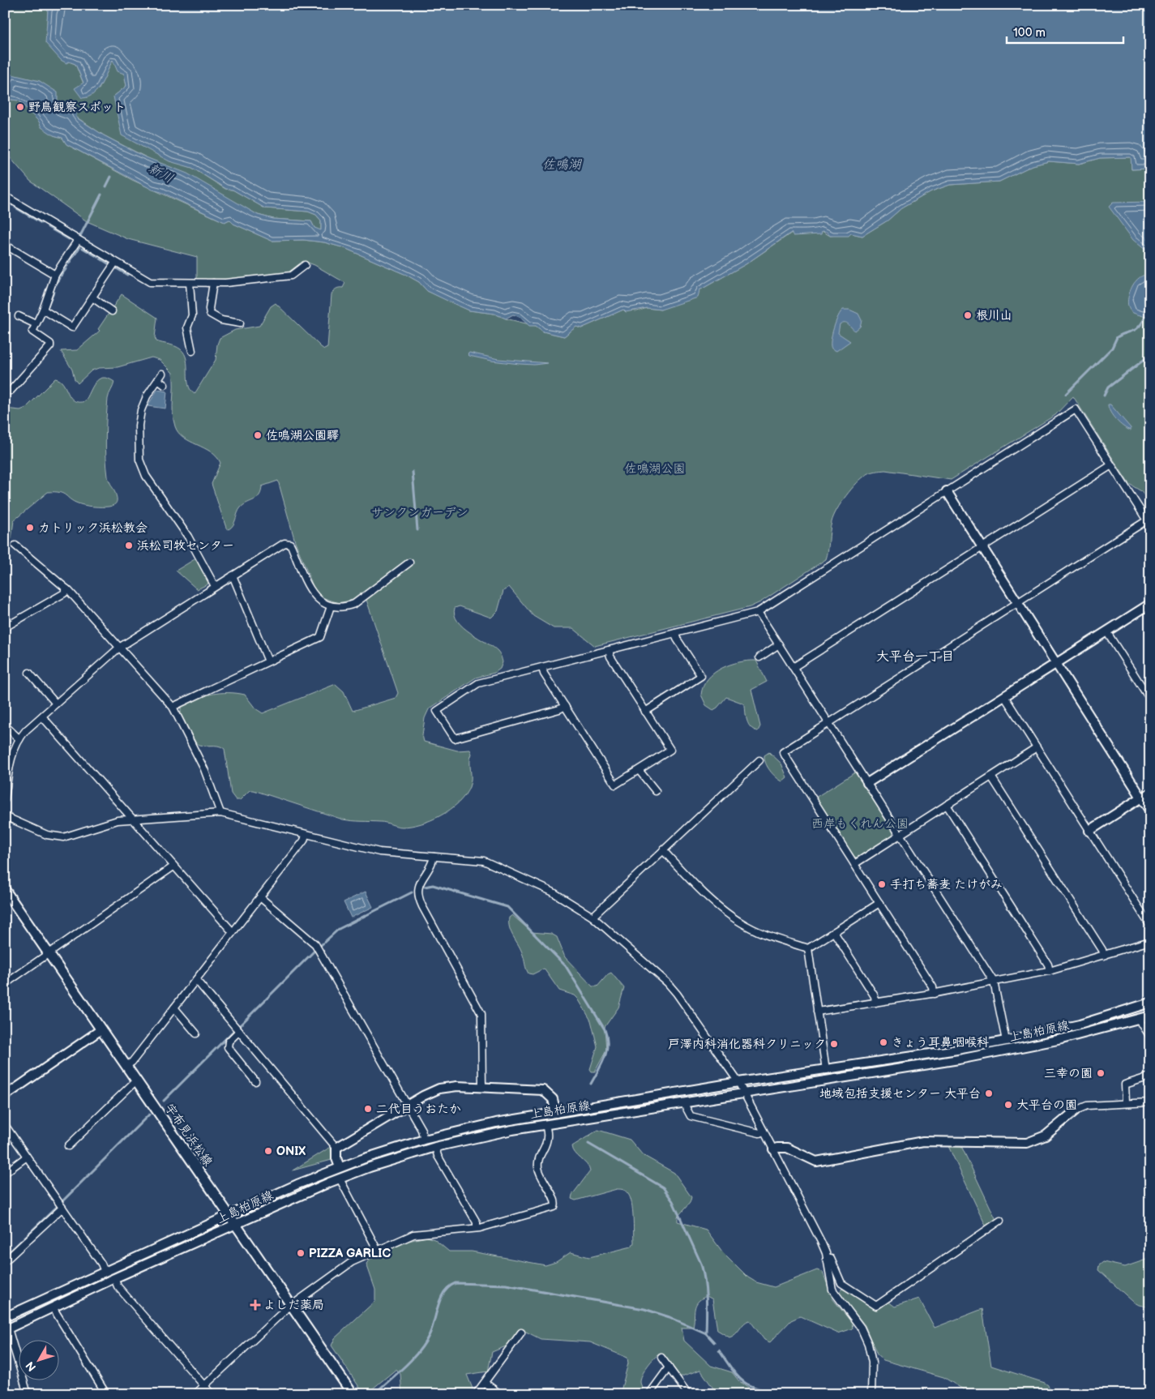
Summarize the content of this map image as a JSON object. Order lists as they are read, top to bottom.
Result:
{
  "streets": {
    "main road": ["宇布見浜松線"],
    "street": ["上島柏原線"]
  },
  "crossings": [
    ["上島柏原線", "宇布見浜松線"]
  ],
  "districts": ["大平台一丁目"],
  "water": ["佐鳴湖", "新川"],
  "parks": ["佐鳴湖公園", "サンクンガーデン", "西岸もくれん公園"],
  "places": {
    "other": [
      "野鳥観察スポット",
      "根川山",
      "佐鳴湖公園驛",
      "カトリック浜松教会",
      "浜松司牧センター",
      "手打ち蕎麦 たけがみ",
      "きょう耳鼻咽喉科",
      "戸澤内科消化器科クリニック",
      "三幸の園",
      "地域包括支援センター 大平台",
      "大平台の園",
      "二代目うおたか",
      "ONIX",
      "PIZZA GARLIC"
    ],
    "health": ["よしだ薬局"]
  },
  "scale_bar": "100 m",
  "north": "bottom left"
}
